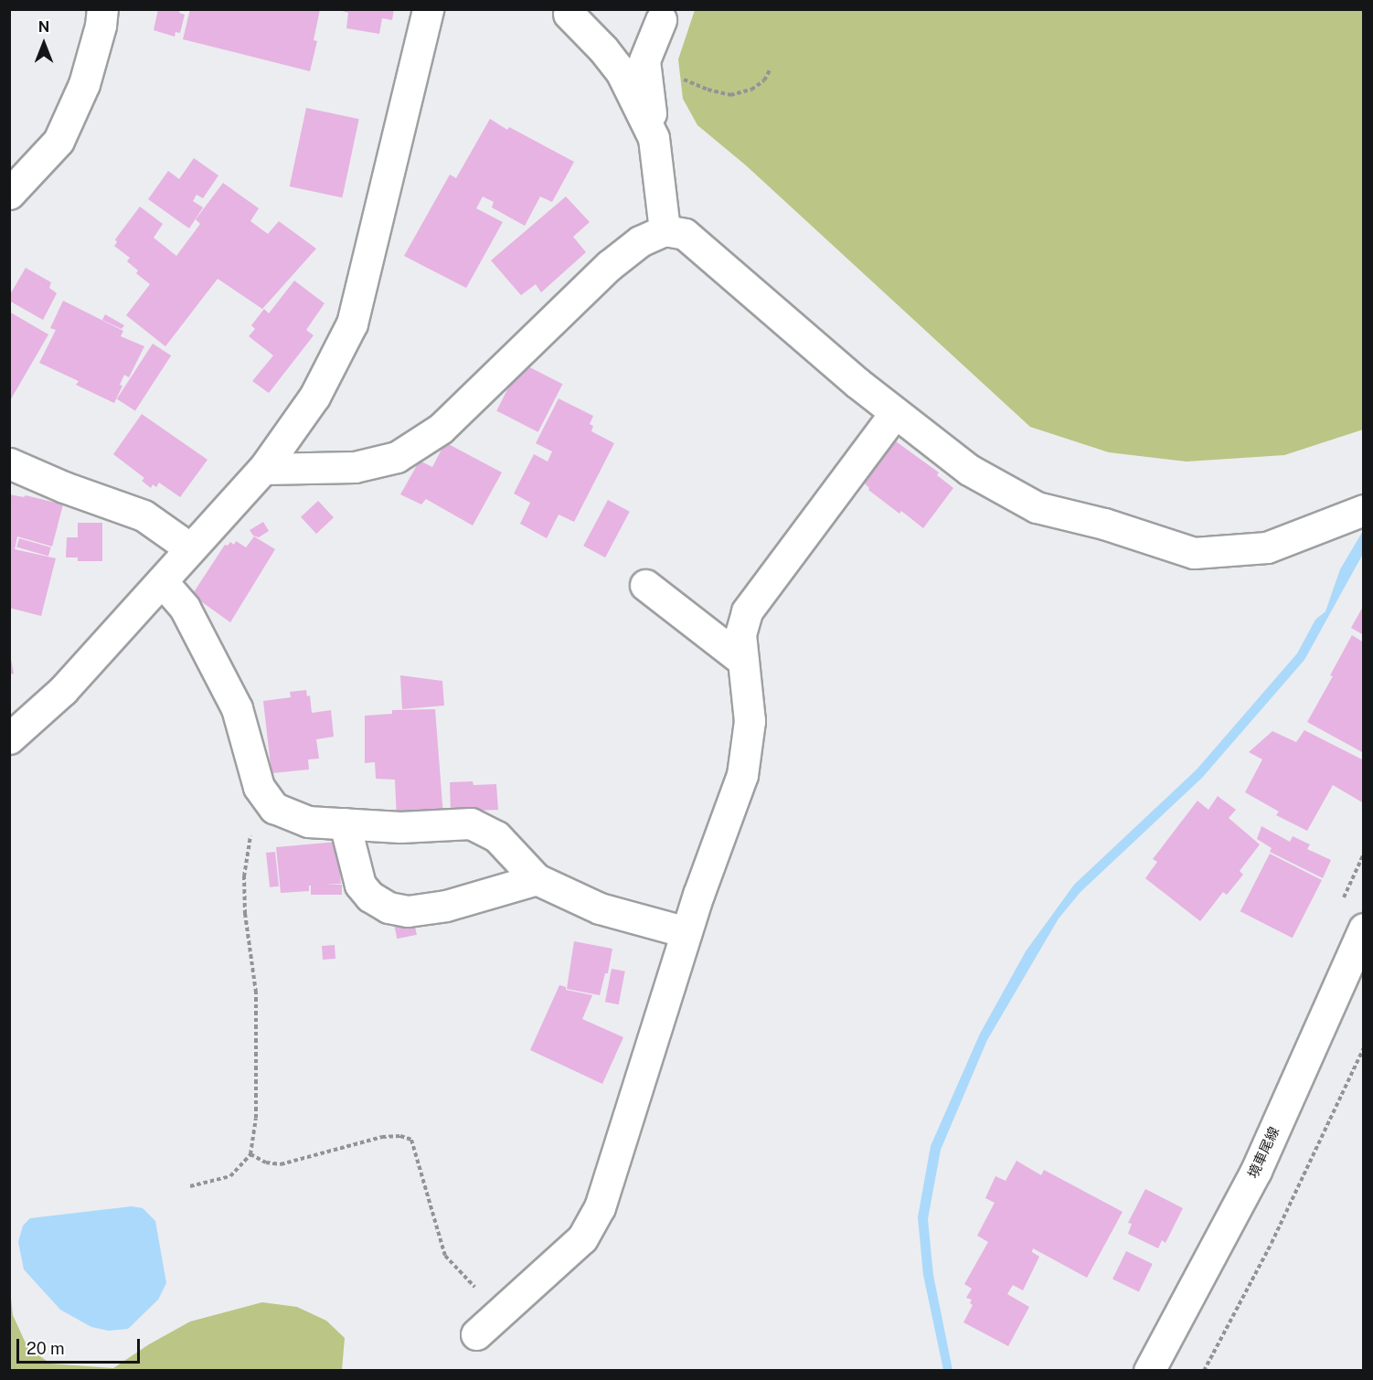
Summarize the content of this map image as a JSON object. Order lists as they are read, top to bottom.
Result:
{
  "streets": {
    "street": ["境車尾線"]
  },
  "scale_bar": "20 m",
  "north": "top"
}
